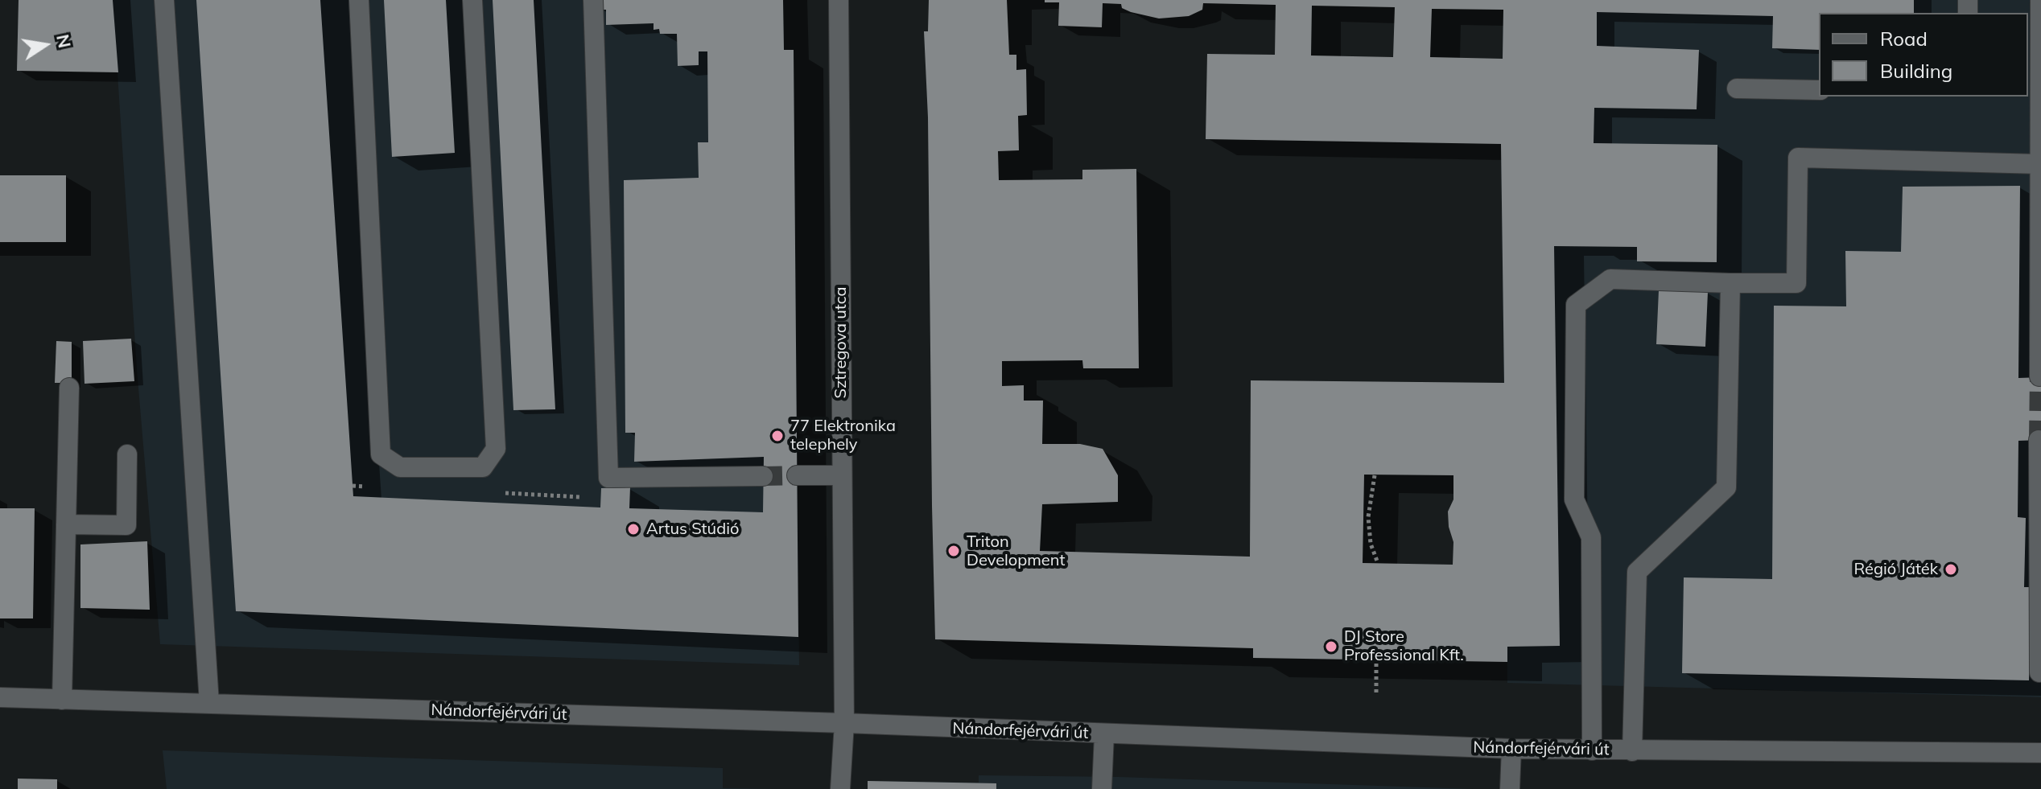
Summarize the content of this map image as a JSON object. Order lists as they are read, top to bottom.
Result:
{
  "streets": {
    "street": ["Sztregova utca", "Nándorfejérvári út"]
  },
  "crossings": [
    ["Sztregova utca", "Nándorfejérvári út"]
  ],
  "places": [
    "77 Elektronika telephely",
    "Artus Stúdió",
    "Triton Development",
    "Régió Játék",
    "DJ Store Professional Kft."
  ],
  "legend": ["Road", "Building"],
  "north": "right"
}
